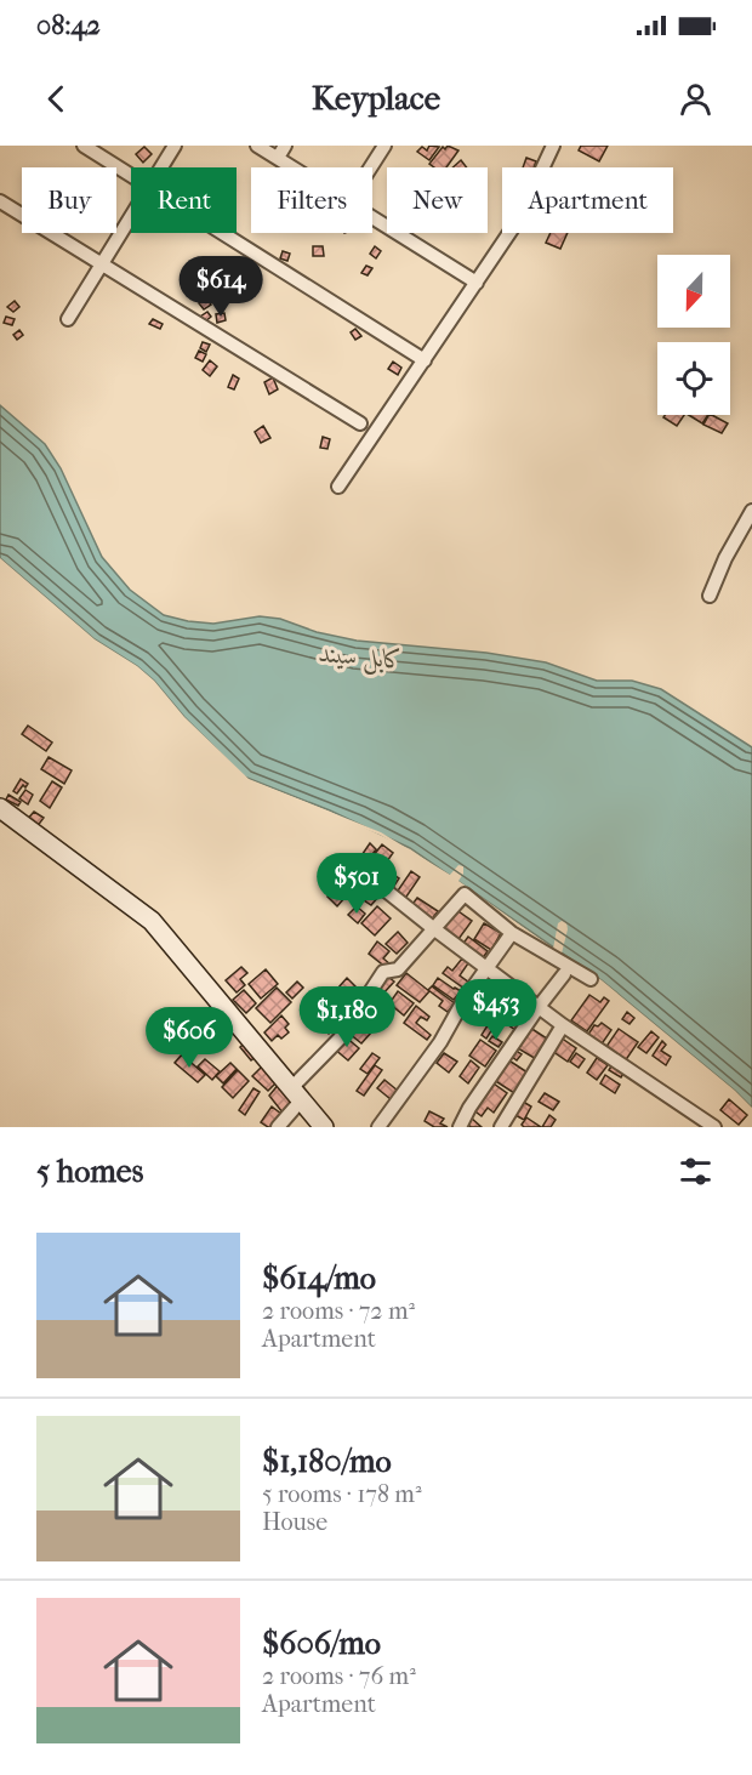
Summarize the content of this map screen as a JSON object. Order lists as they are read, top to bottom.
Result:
{
  "water": ["کابل سيند"],
  "north": "bottom",
  "page": {
    "status": "08:42",
    "header": "Keyplace",
    "chip": [
      "Buy",
      "Rent",
      "Filters",
      "New",
      "Apartment"
    ],
    "price": [
      "$614",
      "$501",
      "$453",
      "$1,180",
      "$606"
    ],
    "heading": "5 homes",
    "list": [
      {
        "name": "$614/mo",
        "note": "2 rooms · 72 m² · Apartment"
      },
      {
        "name": "$1,180/mo",
        "note": "5 rooms · 178 m² · House"
      },
      {
        "name": "$606/mo",
        "note": "2 rooms · 76 m² · Apartment"
      }
    ]
  }
}
